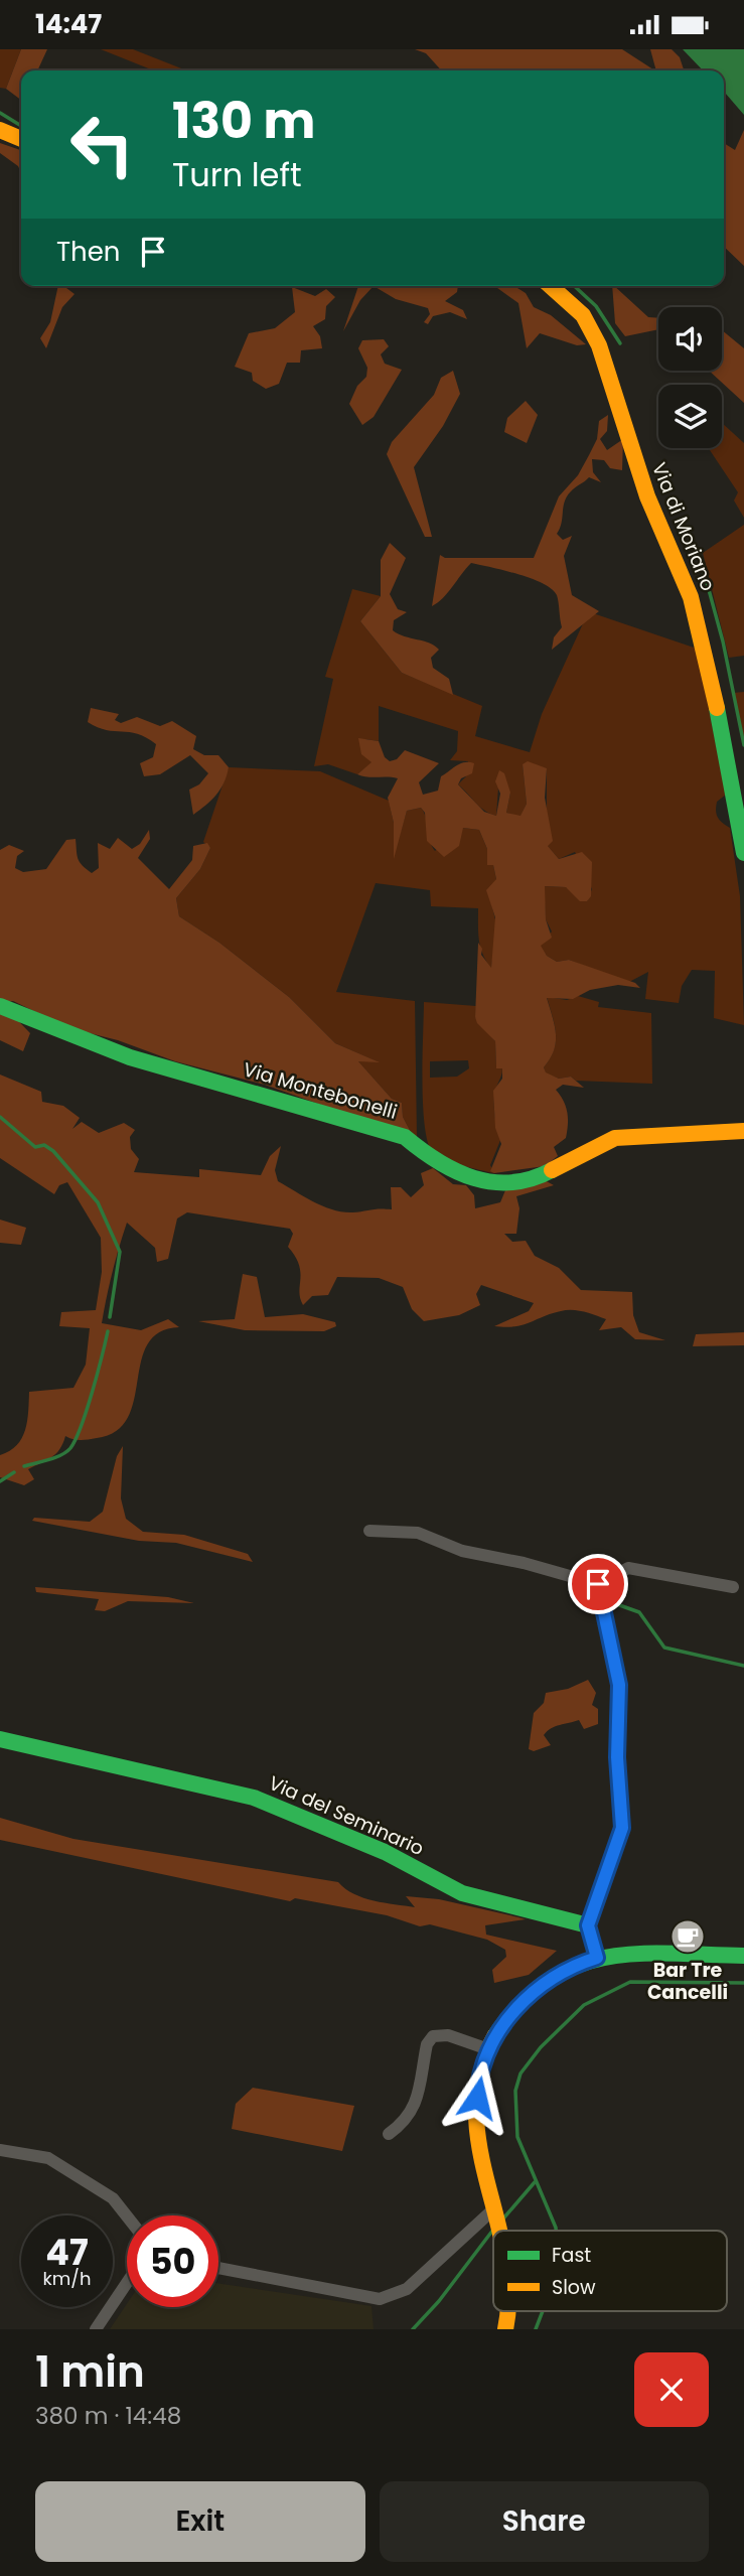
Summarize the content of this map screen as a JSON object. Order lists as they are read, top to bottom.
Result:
{
  "streets": {
    "street": ["Via di Moriano", "Via Montebonelli", "Via del Seminario"]
  },
  "places": {
    "cafe": ["Bar Tre Cancelli"]
  },
  "legend": ["Fast", "Slow"],
  "page": {
    "status": "14:47",
    "turn": ["130 m", "Turn left"],
    "then": "Then",
    "speed": "47 km/h",
    "limit": "50",
    "heading": ["1 min", "380 m · 14:48"],
    "buttons": ["Exit", "Share"]
  }
}
